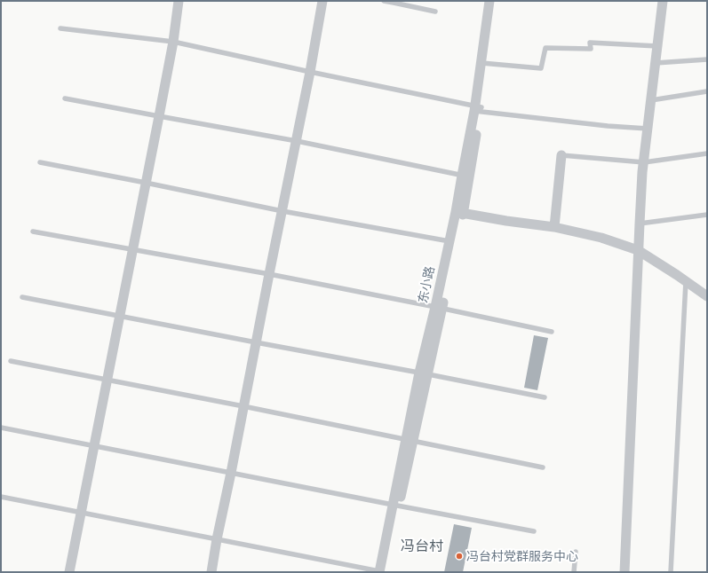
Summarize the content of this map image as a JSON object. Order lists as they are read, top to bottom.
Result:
{
  "streets": {
    "street": ["东小路"]
  },
  "districts": ["冯台村"],
  "places": ["冯台村党群服务中心"]
}
